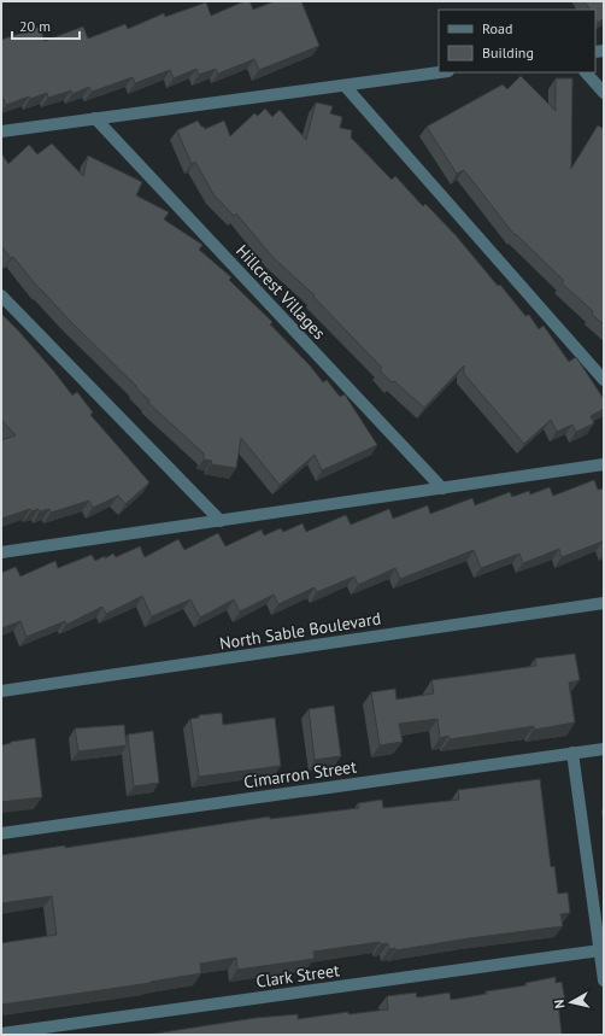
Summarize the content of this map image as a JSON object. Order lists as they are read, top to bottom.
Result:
{
  "streets": {
    "street": [
      "Hillcrest Villages",
      "North Sable Boulevard",
      "Cimarron Street",
      "Clark Street"
    ]
  },
  "legend": ["Road", "Building"],
  "scale_bar": "20 m",
  "north": "left"
}
